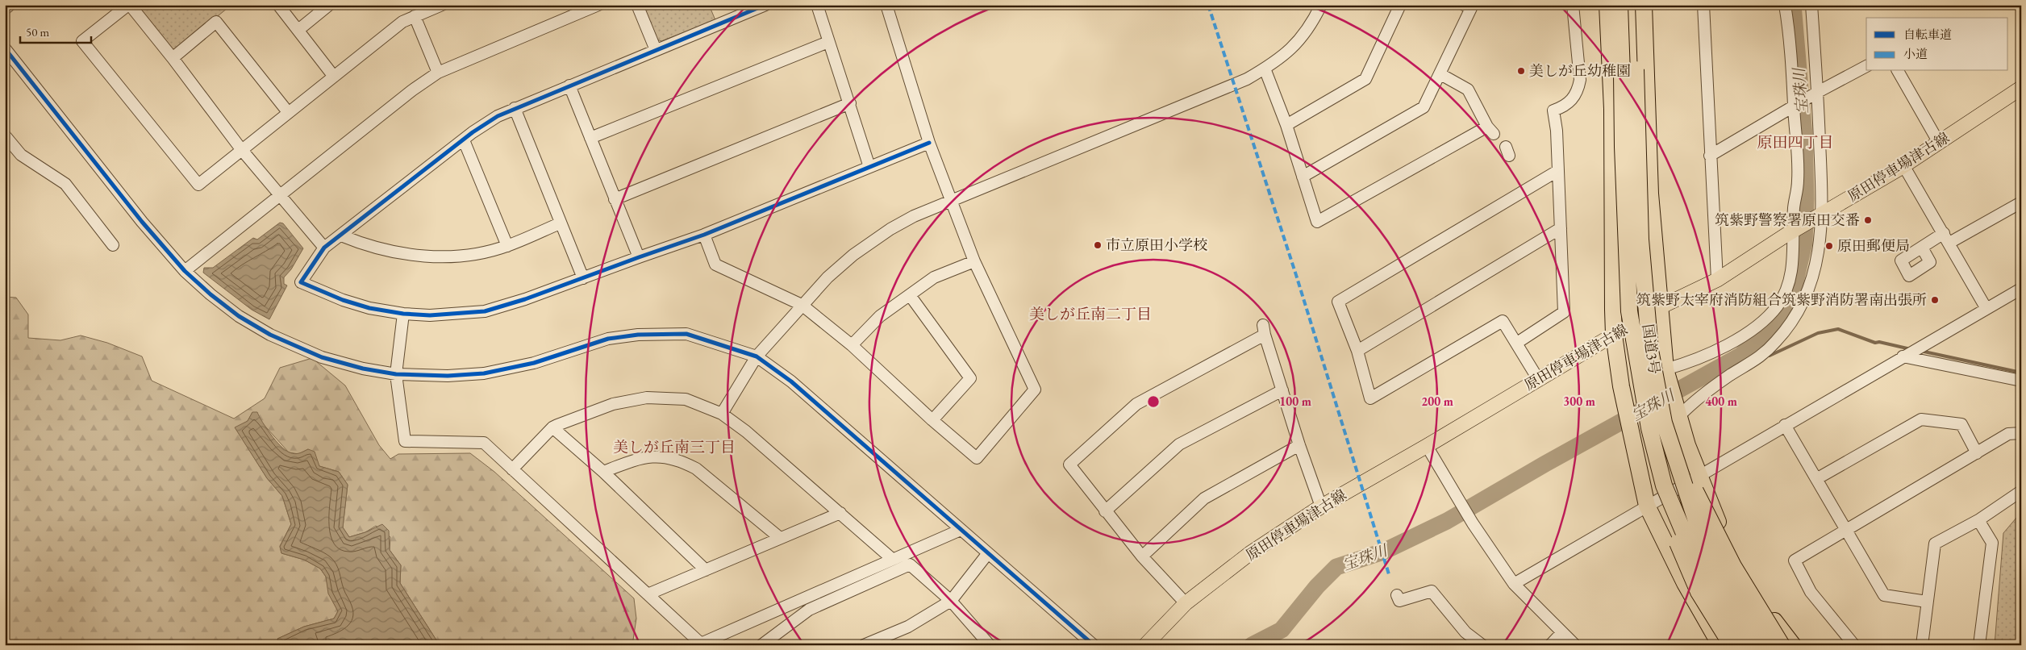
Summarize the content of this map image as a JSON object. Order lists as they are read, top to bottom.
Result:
{
  "streets": {
    "highway": ["国道3号"],
    "main road": ["原田停車場津古線"]
  },
  "districts": ["原田四丁目", "美しが丘南二丁目", "美しが丘南三丁目"],
  "water": ["宝珠川"],
  "places": [
    "美しが丘幼稚園",
    "筑紫野警察署原田交番",
    "市立原田小学校",
    "原田郵便局",
    "筑紫野太宰府消防組合筑紫野消防署南出張所"
  ],
  "legend": ["自転車道", "小道"],
  "scale_bar": "50 m",
  "rings": [
    "100 m",
    "200 m",
    "300 m",
    "400 m"
  ]
}
